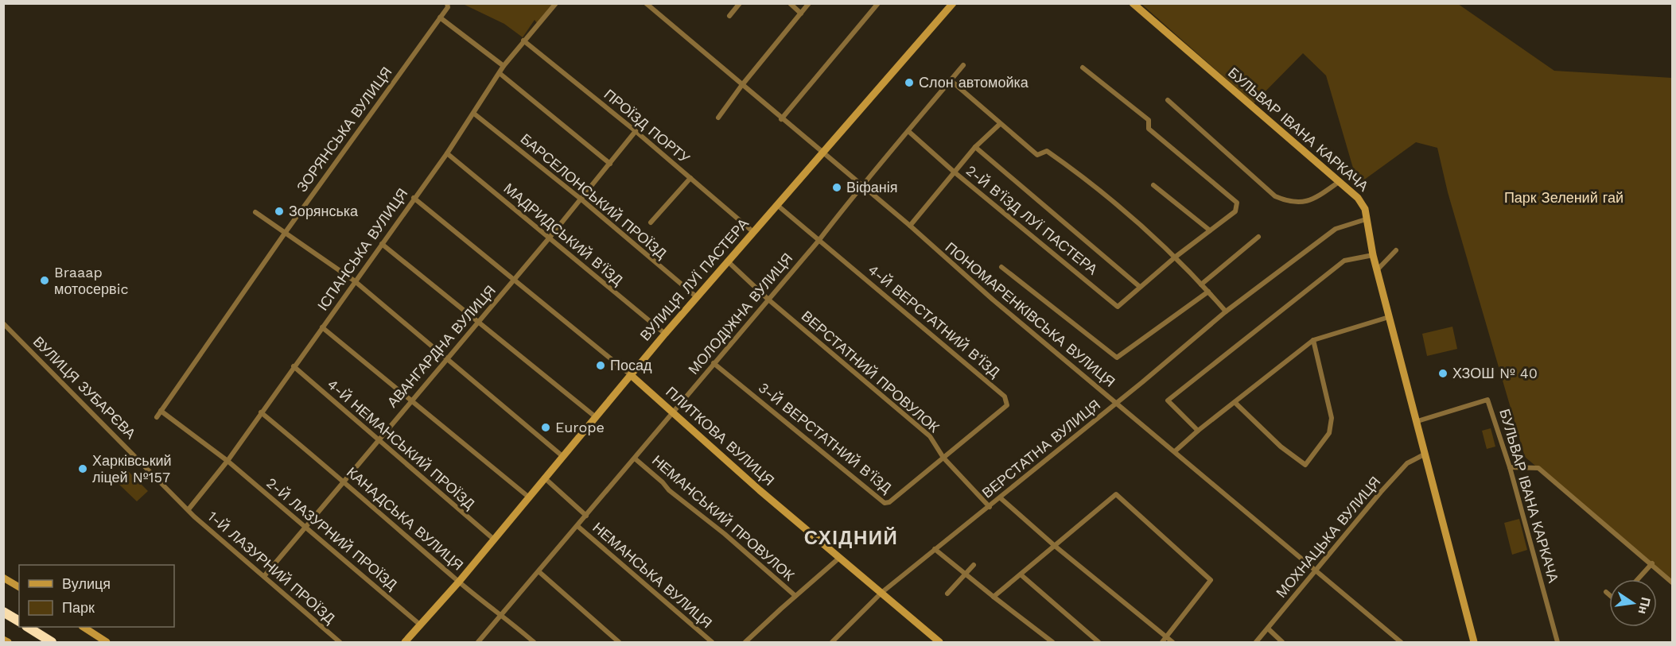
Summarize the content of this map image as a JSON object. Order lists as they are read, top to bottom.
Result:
{
  "streets": {
    "street": [
      "ПРОЇЗД ПОРТУ",
      "ЗОРЯНСЬКА ВУЛИЦЯ",
      "БУЛЬВАР ІВАНА КАРКАЧА",
      "БАРСЕЛОНСЬКИЙ ПРОЇЗД",
      "2-Й В’ЇЗД ЛУЇ ПАСТЕРА",
      "МАДРИДСЬКИЙ В'ЇЗД",
      "ІСПАНСЬКА ВУЛИЦЯ",
      "ВУЛИЦЯ ЛУЇ ПАСТЕРА",
      "МОЛОДІЖНА ВУЛИЦЯ",
      "ПОНОМАРЕНКІВСЬКА ВУЛИЦЯ",
      "4-Й ВЕРСТАТНИЙ В’ЇЗД",
      "АВАНГАРДНА ВУЛИЦЯ",
      "ВЕРСТАТНИЙ ПРОВУЛОК",
      "ВУЛИЦЯ ЗУБАРЄВА",
      "ПЛИТКОВА ВУЛИЦЯ",
      "3-Й ВЕРСТАТНИЙ В’ЇЗД",
      "4-Й НЕМАНСЬКИЙ ПРОЇЗД",
      "ВЕРСТАТНА ВУЛИЦЯ",
      "НЕМАНСЬКИЙ ПРОВУЛОК",
      "КАНАДСЬКА ВУЛИЦЯ",
      "2-Й ЛАЗУРНИЙ ПРОЇЗД",
      "МОХНАЦЬКА ВУЛИЦЯ",
      "1-Й ЛАЗУРНИЙ ПРОЇЗД",
      "НЕМАНСЬКА ВУЛИЦЯ"
    ]
  },
  "crossings": [
    ["ПРОЇЗД ПОРТУ", "ІСПАНСЬКА ВУЛИЦЯ"],
    ["ПРОЇЗД ПОРТУ", "ВУЛИЦЯ ЛУЇ ПАСТЕРА"],
    ["ПРОЇЗД ПОРТУ", "АВАНГАРДНА ВУЛИЦЯ"],
    ["БУЛЬВАР ІВАНА КАРКАЧА", "ВЕРСТАТНА ВУЛИЦЯ"],
    ["БУЛЬВАР ІВАНА КАРКАЧА", "МОХНАЦЬКА ВУЛИЦЯ"],
    ["БАРСЕЛОНСЬКИЙ ПРОЇЗД", "ІСПАНСЬКА ВУЛИЦЯ"],
    ["БАРСЕЛОНСЬКИЙ ПРОЇЗД", "ВУЛИЦЯ ЛУЇ ПАСТЕРА"],
    ["БАРСЕЛОНСЬКИЙ ПРОЇЗД", "АВАНГАРДНА ВУЛИЦЯ"],
    ["2-Й В’ЇЗД ЛУЇ ПАСТЕРА", "МОЛОДІЖНА ВУЛИЦЯ"],
    ["МАДРИДСЬКИЙ В'ЇЗД", "ІСПАНСЬКА ВУЛИЦЯ"],
    ["МАДРИДСЬКИЙ В'ЇЗД", "ВУЛИЦЯ ЛУЇ ПАСТЕРА"],
    ["МАДРИДСЬКИЙ В'ЇЗД", "АВАНГАРДНА ВУЛИЦЯ"],
    ["ІСПАНСЬКА ВУЛИЦЯ", "ВУЛИЦЯ ЗУБАРЄВА"],
    ["ІСПАНСЬКА ВУЛИЦЯ", "ПЛИТКОВА ВУЛИЦЯ"],
    ["ІСПАНСЬКА ВУЛИЦЯ", "4-Й НЕМАНСЬКИЙ ПРОЇЗД"],
    ["ІСПАНСЬКА ВУЛИЦЯ", "КАНАДСЬКА ВУЛИЦЯ"],
    ["ІСПАНСЬКА ВУЛИЦЯ", "2-Й ЛАЗУРНИЙ ПРОЇЗД"],
    ["ІСПАНСЬКА ВУЛИЦЯ", "1-Й ЛАЗУРНИЙ ПРОЇЗД"],
    ["ВУЛИЦЯ ЛУЇ ПАСТЕРА", "ПОНОМАРЕНКІВСЬКА ВУЛИЦЯ"],
    ["ВУЛИЦЯ ЛУЇ ПАСТЕРА", "4-Й ВЕРСТАТНИЙ В’ЇЗД"],
    ["ВУЛИЦЯ ЛУЇ ПАСТЕРА", "ВЕРСТАТНИЙ ПРОВУЛОК"],
    ["ВУЛИЦЯ ЛУЇ ПАСТЕРА", "ПЛИТКОВА ВУЛИЦЯ"],
    ["ВУЛИЦЯ ЛУЇ ПАСТЕРА", "4-Й НЕМАНСЬКИЙ ПРОЇЗД"],
    ["ВУЛИЦЯ ЛУЇ ПАСТЕРА", "КАНАДСЬКА ВУЛИЦЯ"],
    ["ВУЛИЦЯ ЛУЇ ПАСТЕРА", "2-Й ЛАЗУРНИЙ ПРОЇЗД"],
    ["ВУЛИЦЯ ЛУЇ ПАСТЕРА", "НЕМАНСЬКА ВУЛИЦЯ"],
    ["МОЛОДІЖНА ВУЛИЦЯ", "ПОНОМАРЕНКІВСЬКА ВУЛИЦЯ"],
    ["МОЛОДІЖНА ВУЛИЦЯ", "4-Й ВЕРСТАТНИЙ В’ЇЗД"],
    ["МОЛОДІЖНА ВУЛИЦЯ", "ВЕРСТАТНИЙ ПРОВУЛОК"],
    ["МОЛОДІЖНА ВУЛИЦЯ", "ПЛИТКОВА ВУЛИЦЯ"],
    ["МОЛОДІЖНА ВУЛИЦЯ", "3-Й ВЕРСТАТНИЙ В’ЇЗД"],
    ["МОЛОДІЖНА ВУЛИЦЯ", "НЕМАНСЬКИЙ ПРОВУЛОК"],
    ["МОЛОДІЖНА ВУЛИЦЯ", "КАНАДСЬКА ВУЛИЦЯ"],
    ["МОЛОДІЖНА ВУЛИЦЯ", "НЕМАНСЬКА ВУЛИЦЯ"],
    ["ПОНОМАРЕНКІВСЬКА ВУЛИЦЯ", "ВЕРСТАТНА ВУЛИЦЯ"],
    ["ПОНОМАРЕНКІВСЬКА ВУЛИЦЯ", "МОХНАЦЬКА ВУЛИЦЯ"],
    ["4-Й ВЕРСТАТНИЙ В’ЇЗД", "ВЕРСТАТНИЙ ПРОВУЛОК"],
    ["4-Й ВЕРСТАТНИЙ В’ЇЗД", "3-Й ВЕРСТАТНИЙ В’ЇЗД"],
    ["АВАНГАРДНА ВУЛИЦЯ", "ПЛИТКОВА ВУЛИЦЯ"],
    ["АВАНГАРДНА ВУЛИЦЯ", "4-Й НЕМАНСЬКИЙ ПРОЇЗД"],
    ["АВАНГАРДНА ВУЛИЦЯ", "КАНАДСЬКА ВУЛИЦЯ"],
    ["АВАНГАРДНА ВУЛИЦЯ", "2-Й ЛАЗУРНИЙ ПРОЇЗД"],
    ["АВАНГАРДНА ВУЛИЦЯ", "1-Й ЛАЗУРНИЙ ПРОЇЗД"],
    ["ВЕРСТАТНИЙ ПРОВУЛОК", "3-Й ВЕРСТАТНИЙ В’ЇЗД"],
    ["ВЕРСТАТНИЙ ПРОВУЛОК", "ВЕРСТАТНА ВУЛИЦЯ"],
    ["ВУЛИЦЯ ЗУБАРЄВА", "1-Й ЛАЗУРНИЙ ПРОЇЗД"],
    ["ПЛИТКОВА ВУЛИЦЯ", "ВЕРСТАТНА ВУЛИЦЯ"]
  ],
  "districts": ["СХІДНИЙ"],
  "parks": ["Парк Зелений гай"],
  "places": [
    "Слон автомойка",
    "Віфанія",
    "Зорянська",
    "Braaap мотосервic",
    "Посад",
    "ХЗОШ № 40",
    "Europe",
    "Харківський ліцей №157"
  ],
  "legend": ["Вулиця", "Парк"],
  "north": "right"
}
